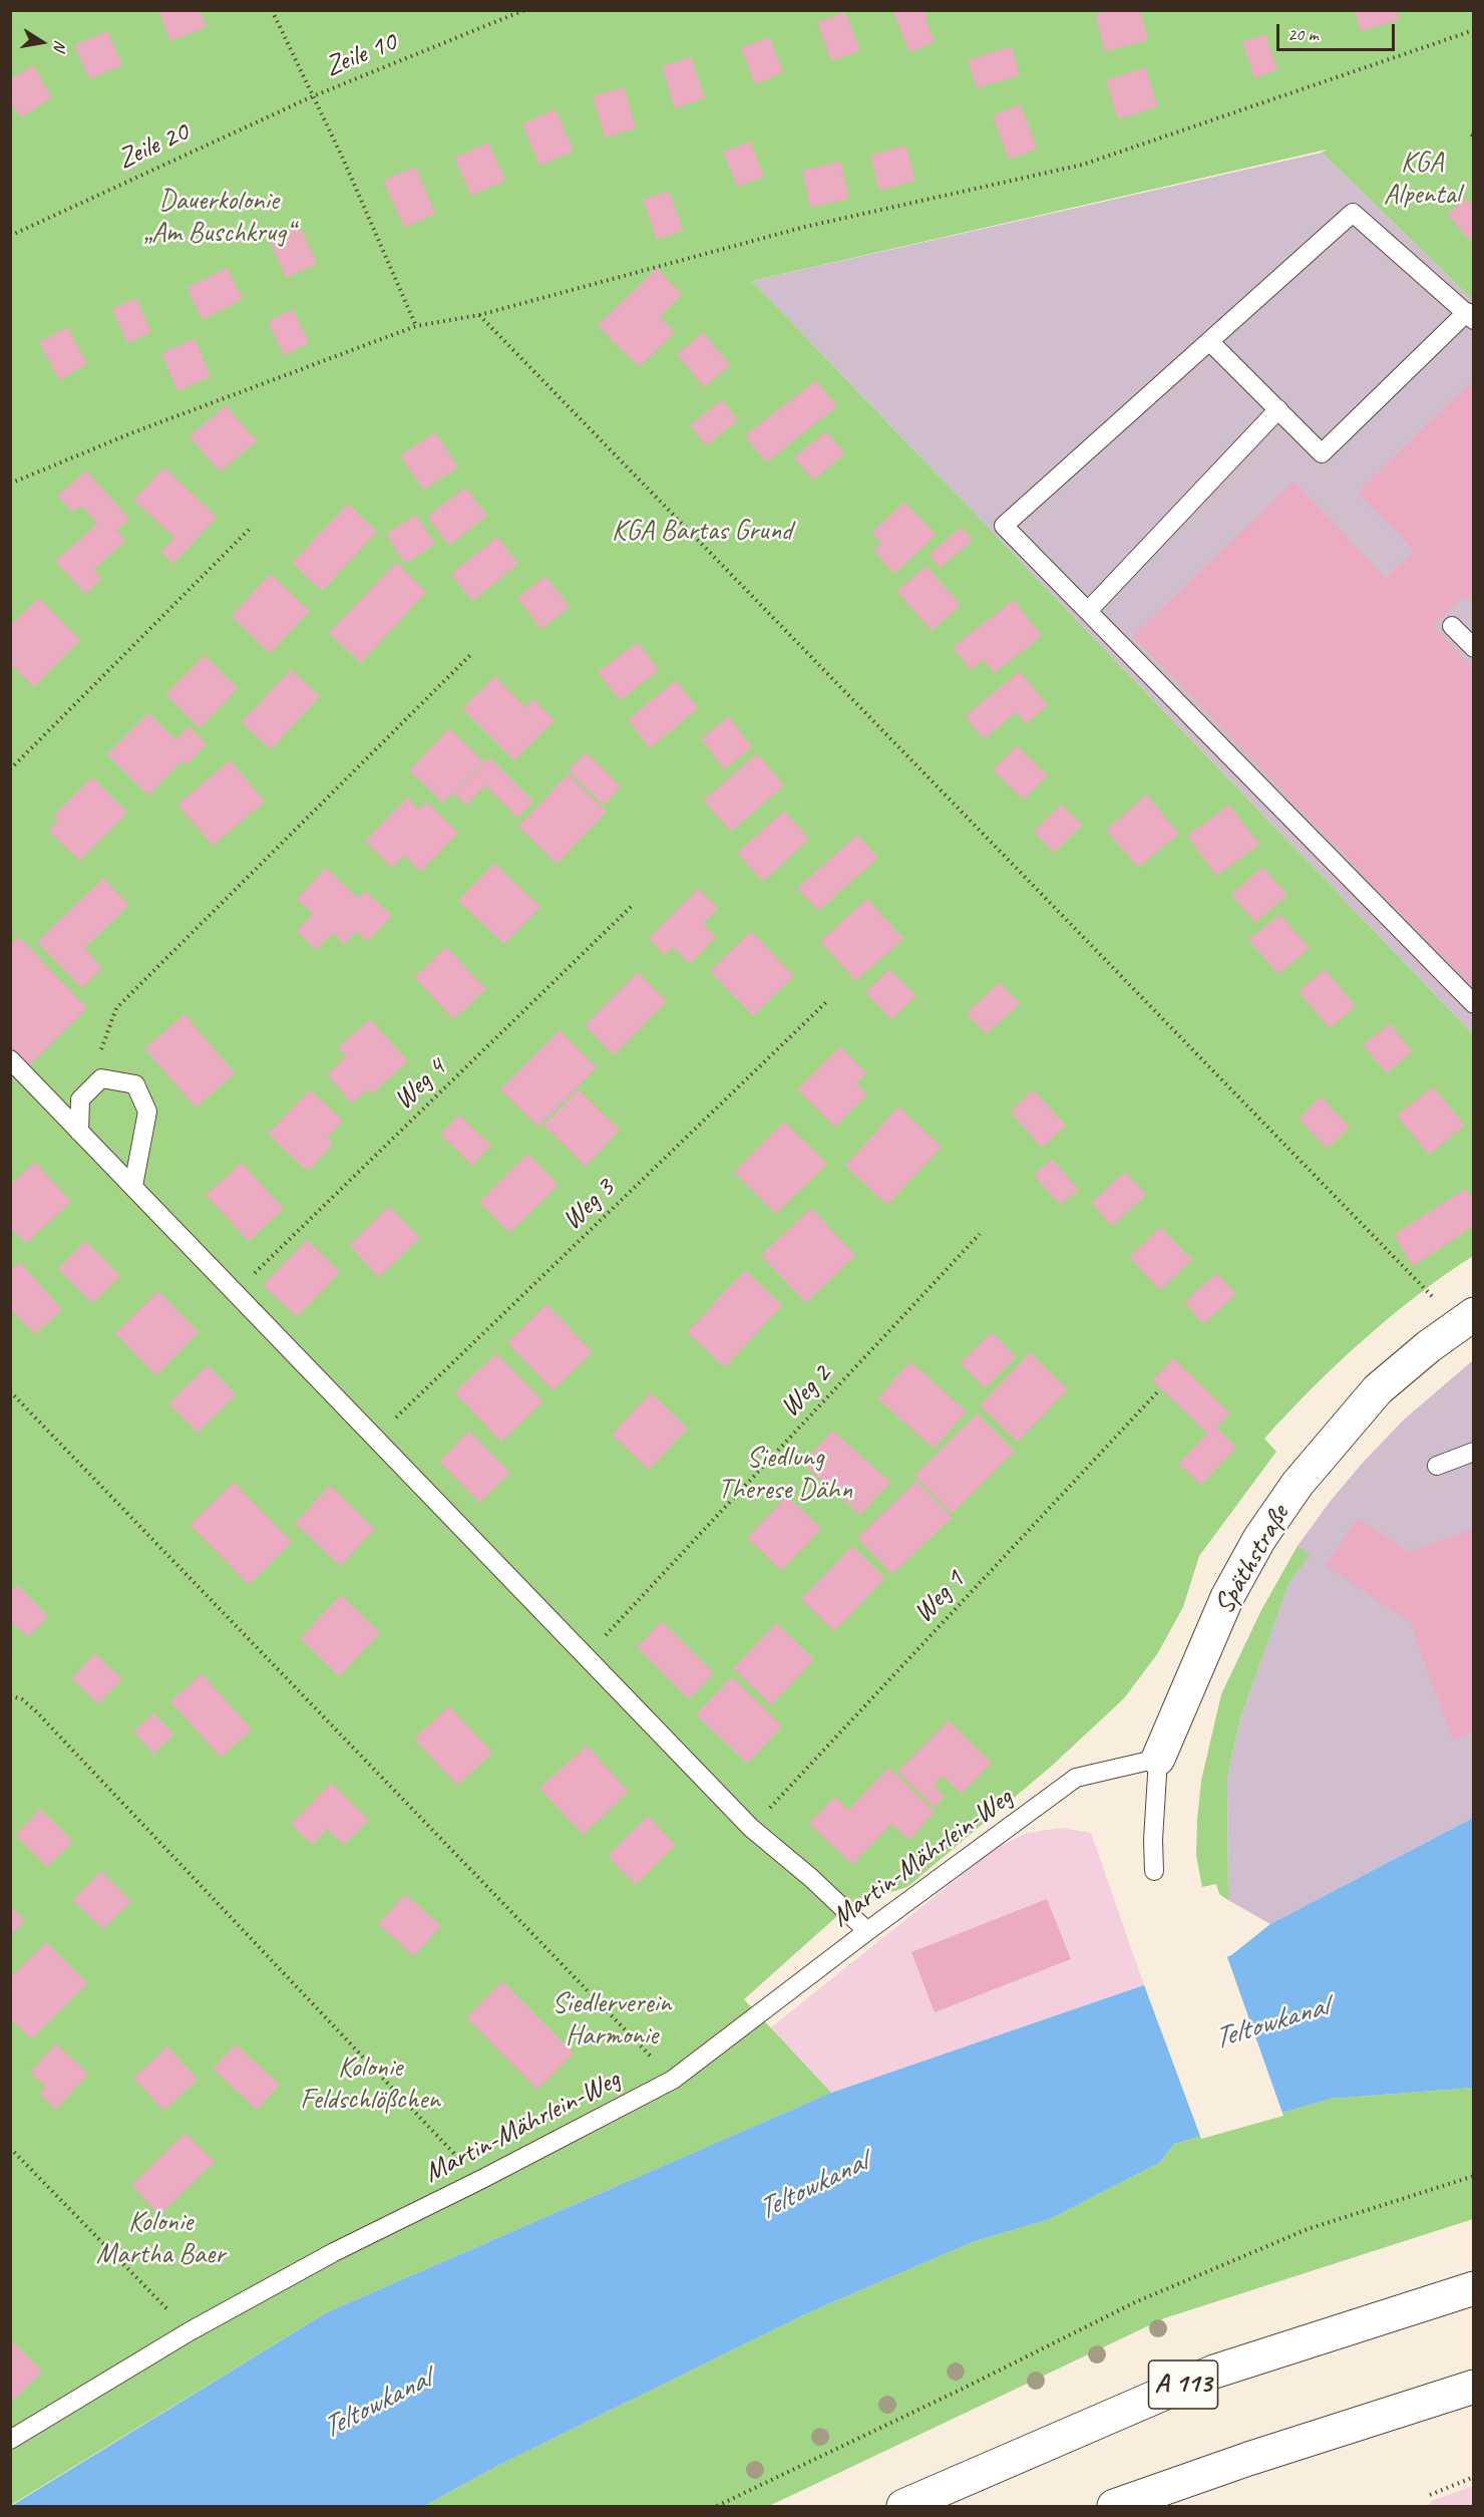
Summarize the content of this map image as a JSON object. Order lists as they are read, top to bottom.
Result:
{
  "streets": {
    "main road": ["Späthstraße", "A 113"],
    "lane": ["Martin-Mährlein-Weg"],
    "path": [
      "Zeile 10",
      "Zeile 20",
      "Weg 4",
      "Weg 3",
      "Weg 2",
      "Weg 1"
    ]
  },
  "crossings": [
    ["Zeile 10", "Zeile 20"],
    ["Späthstraße", "Martin-Mährlein-Weg"]
  ],
  "water": ["Teltowkanal"],
  "parks": [
    "KGA Alpental",
    "Dauerkolonie „Am Buschkrug“",
    "KGA Bartas Grund",
    "Siedlung Therese Dähn",
    "Siedlerverein Harmonie",
    "Kolonie Feldschlößchen",
    "Kolonie Martha Baer"
  ],
  "scale_bar": "20 m",
  "north": "right"
}
